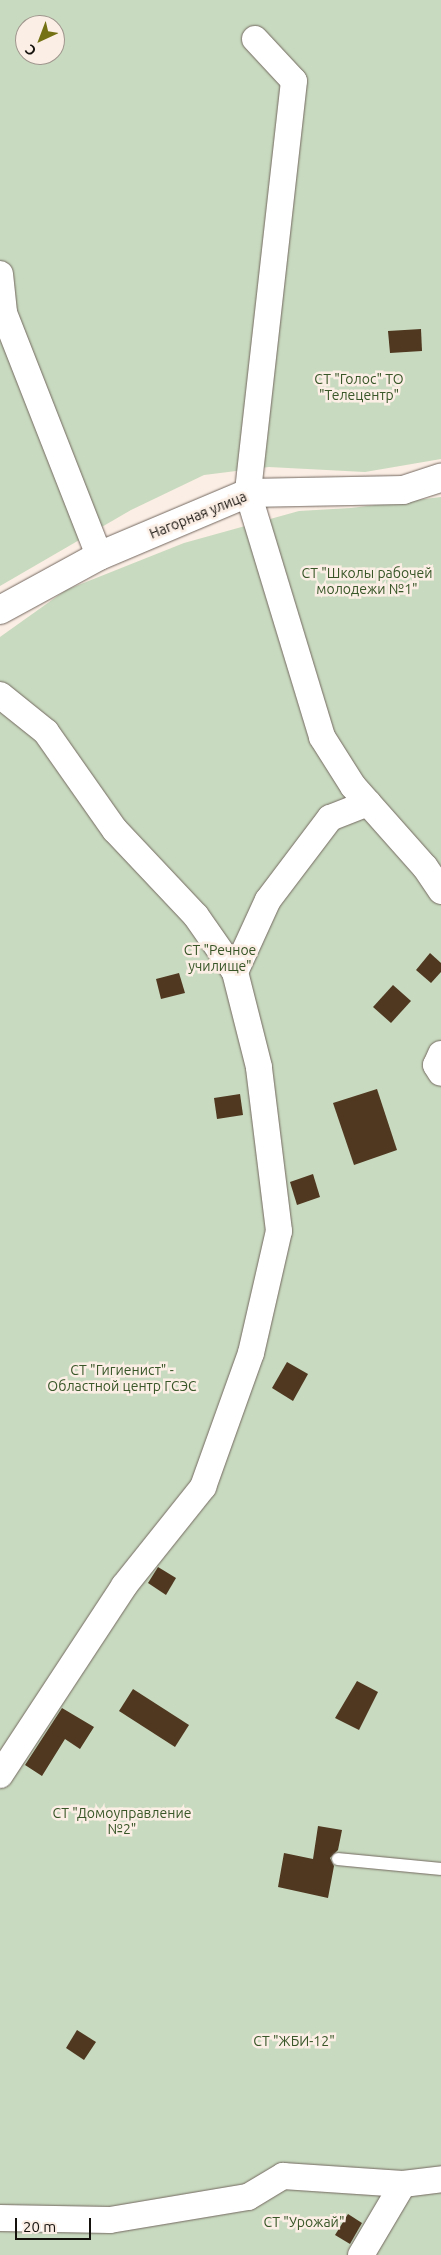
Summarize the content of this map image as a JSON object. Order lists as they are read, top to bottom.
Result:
{
  "streets": {
    "street": ["Нагорная улица"]
  },
  "parks": [
    "СТ \"Голос\" ТО \"Телецентр\"",
    "СТ \"Школы рабочей молодежи №1\"",
    "СТ \"Речное училище\"",
    "СТ \"Гигиенист\" - Областной центр ГСЭС",
    "СТ \"Домоуправление №2\"",
    "СТ \"ЖБИ-12\"",
    "СТ \"Урожай\""
  ],
  "scale_bar": "20 m",
  "north": "bottom left"
}
